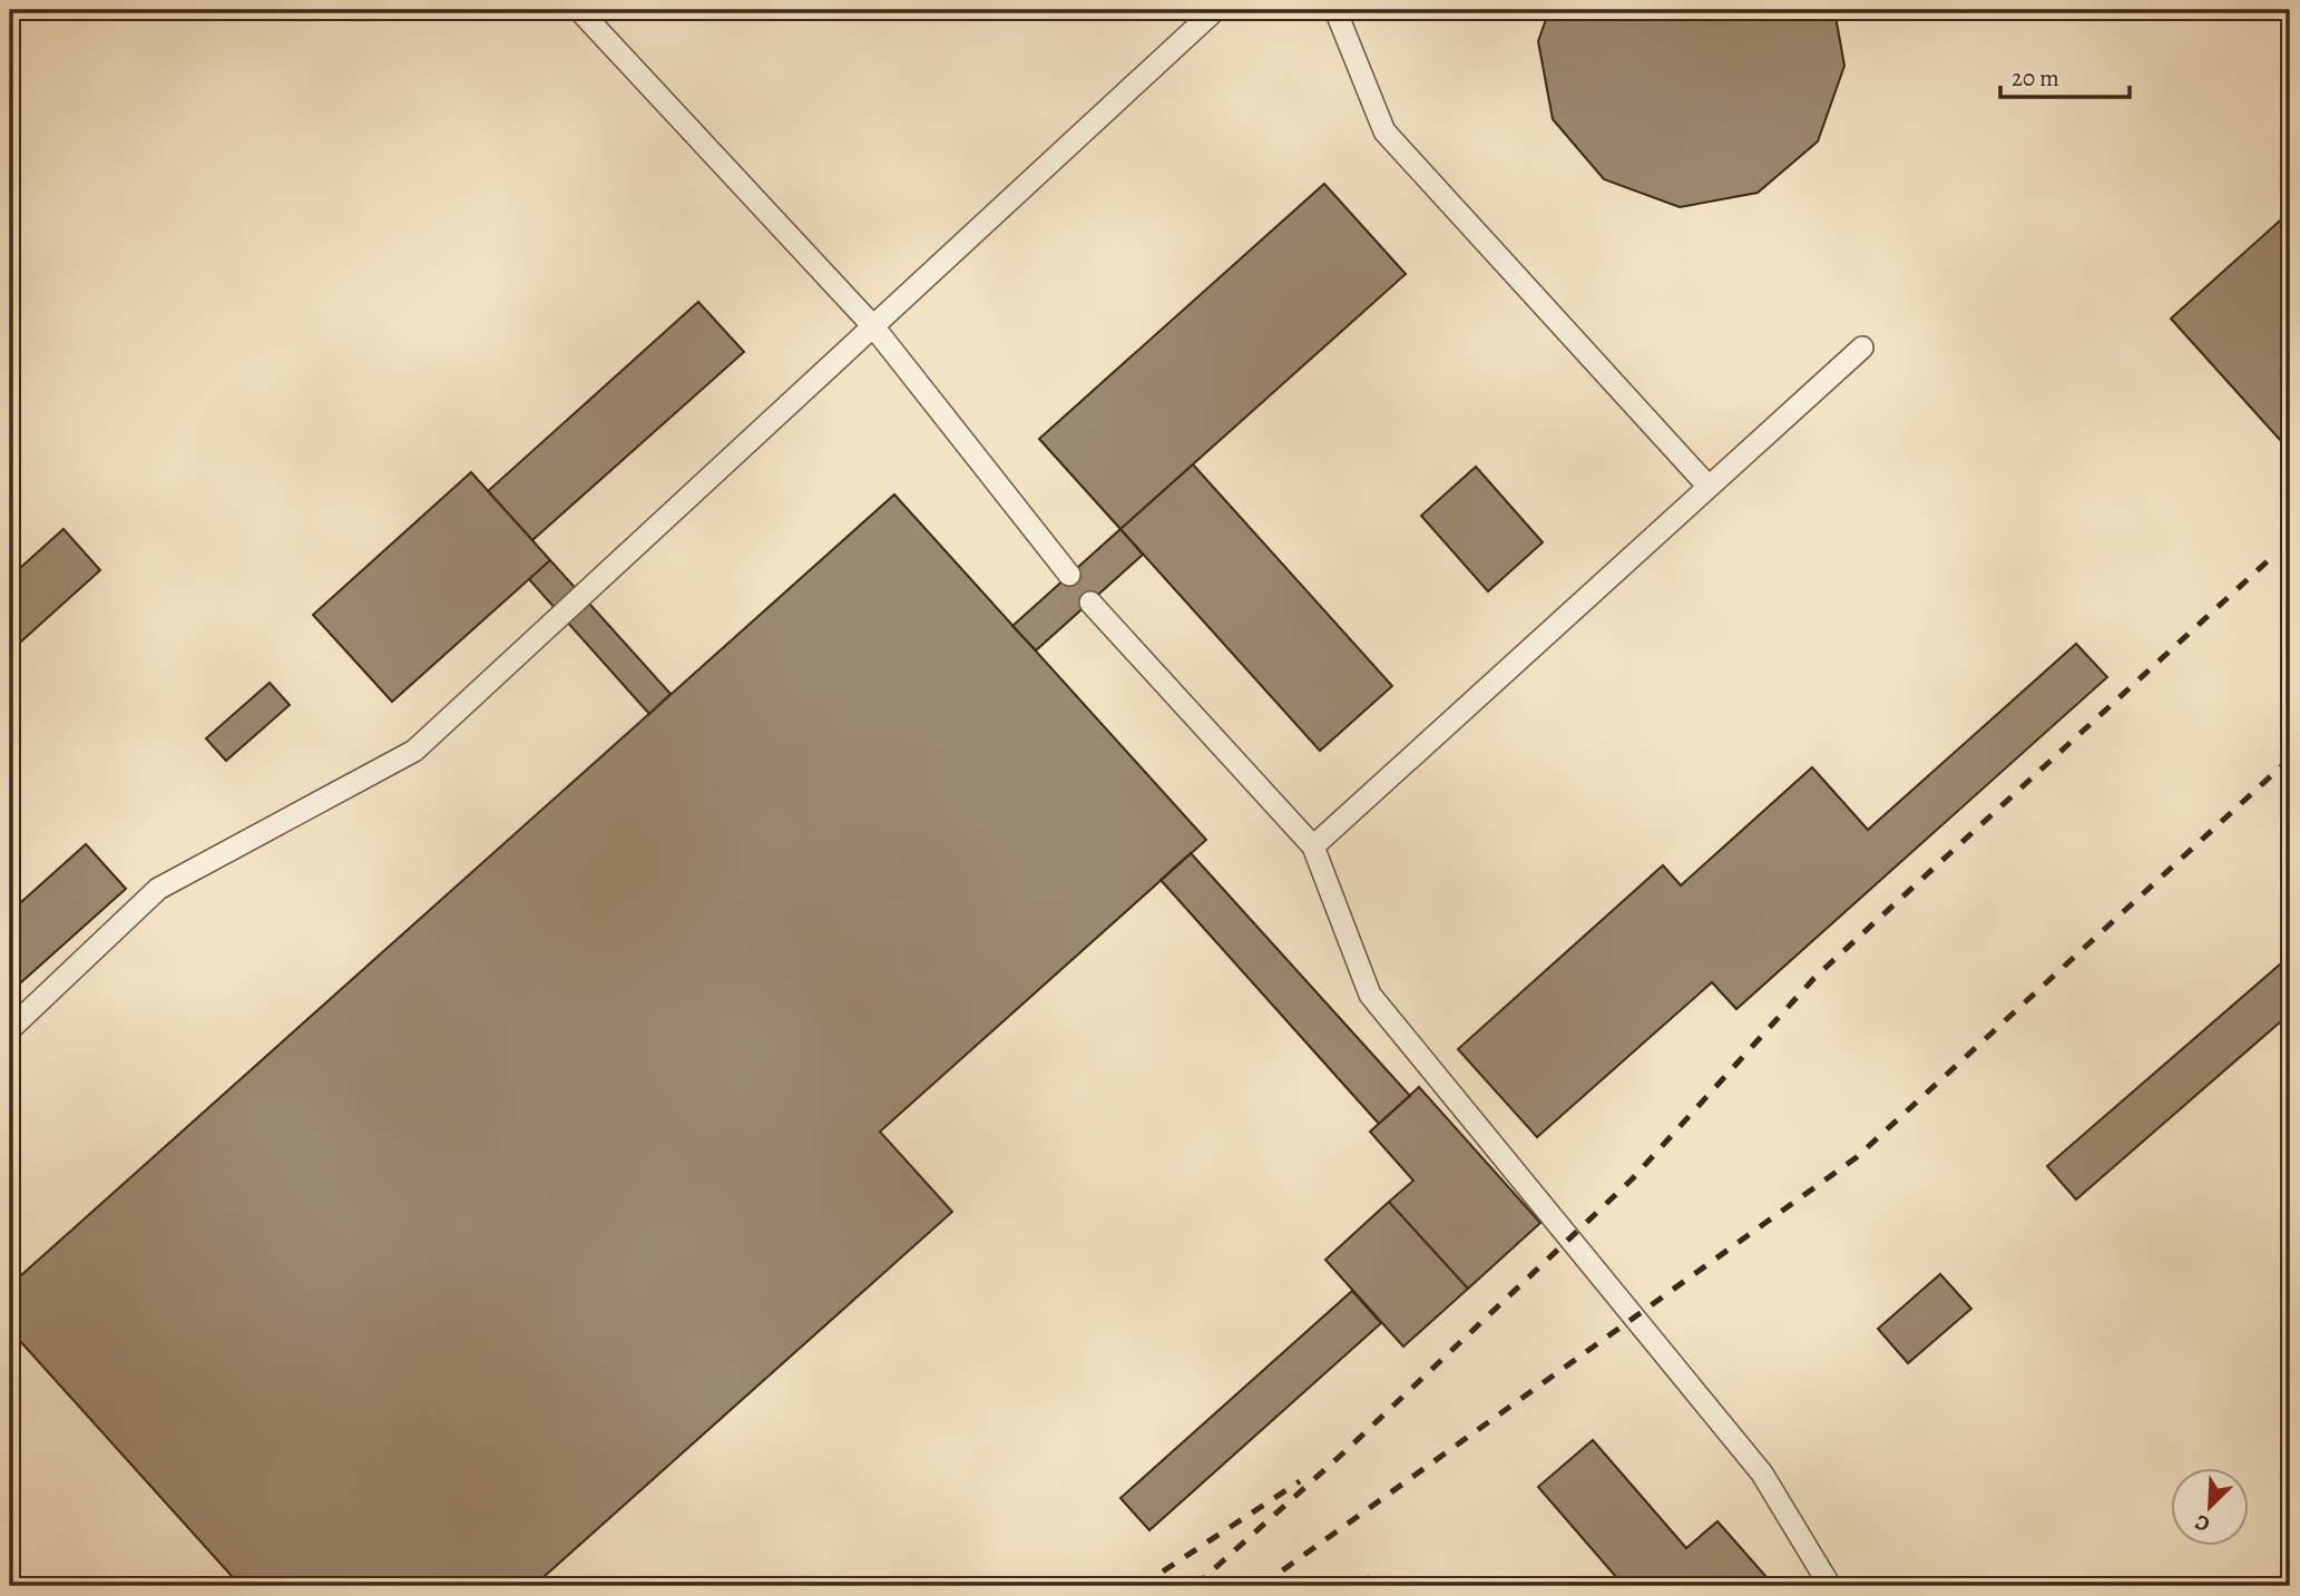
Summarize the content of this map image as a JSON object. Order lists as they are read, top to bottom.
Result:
{
  "scale_bar": "20 m",
  "north": "bottom left"
}
